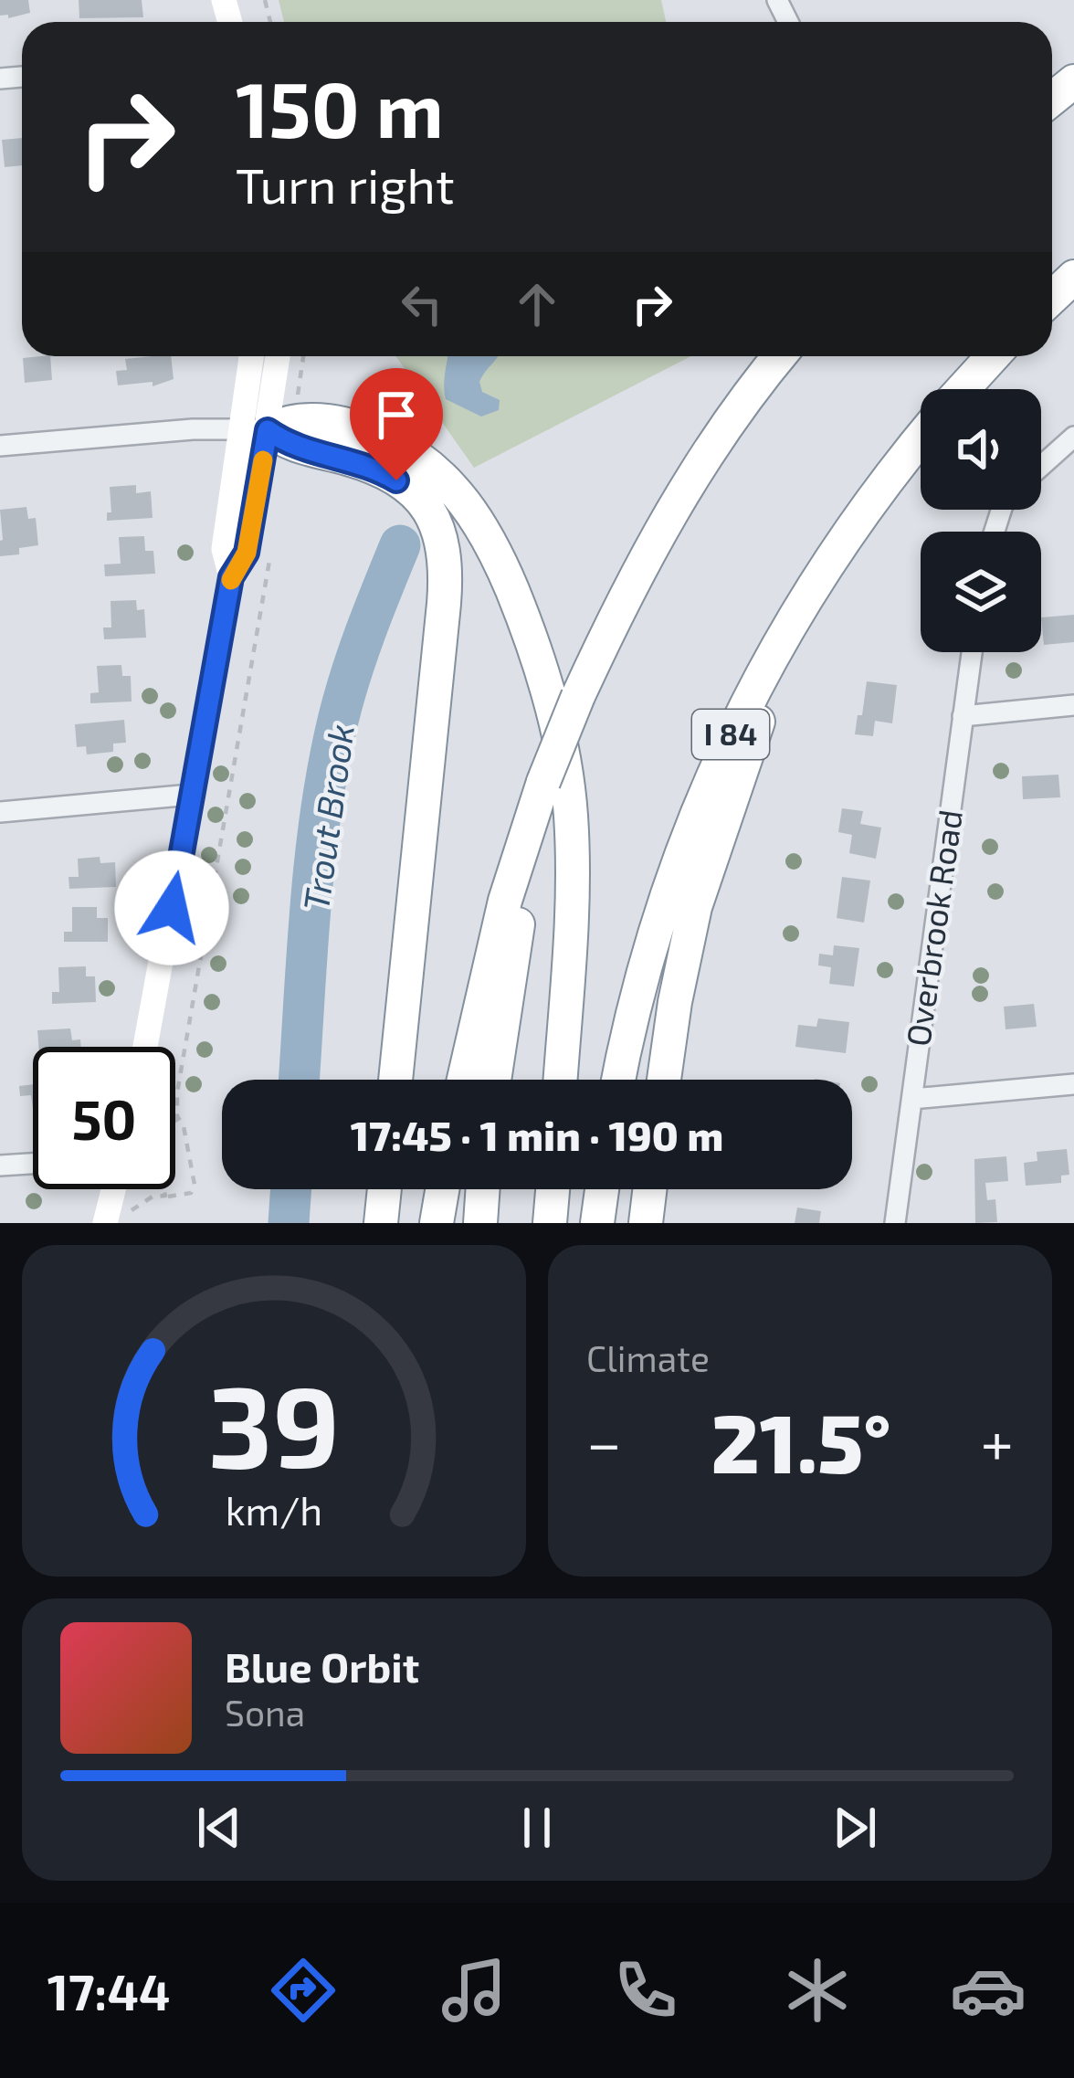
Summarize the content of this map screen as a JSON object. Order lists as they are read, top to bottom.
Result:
{
  "streets": {
    "highway": ["I 84"],
    "street": ["Overbrook Road"]
  },
  "water": ["Trout Brook"],
  "page": {
    "turn": ["150 m", "Turn right"],
    "limit": "50",
    "trip": "17:45 · 1 min · 190 m",
    "tile": "Climate",
    "heat": ["−", "21.5°", "+"],
    "song": ["Blue Orbit", "Sona"],
    "tabs": "17:44",
    "gauge": ["39", "km/h"]
  }
}
